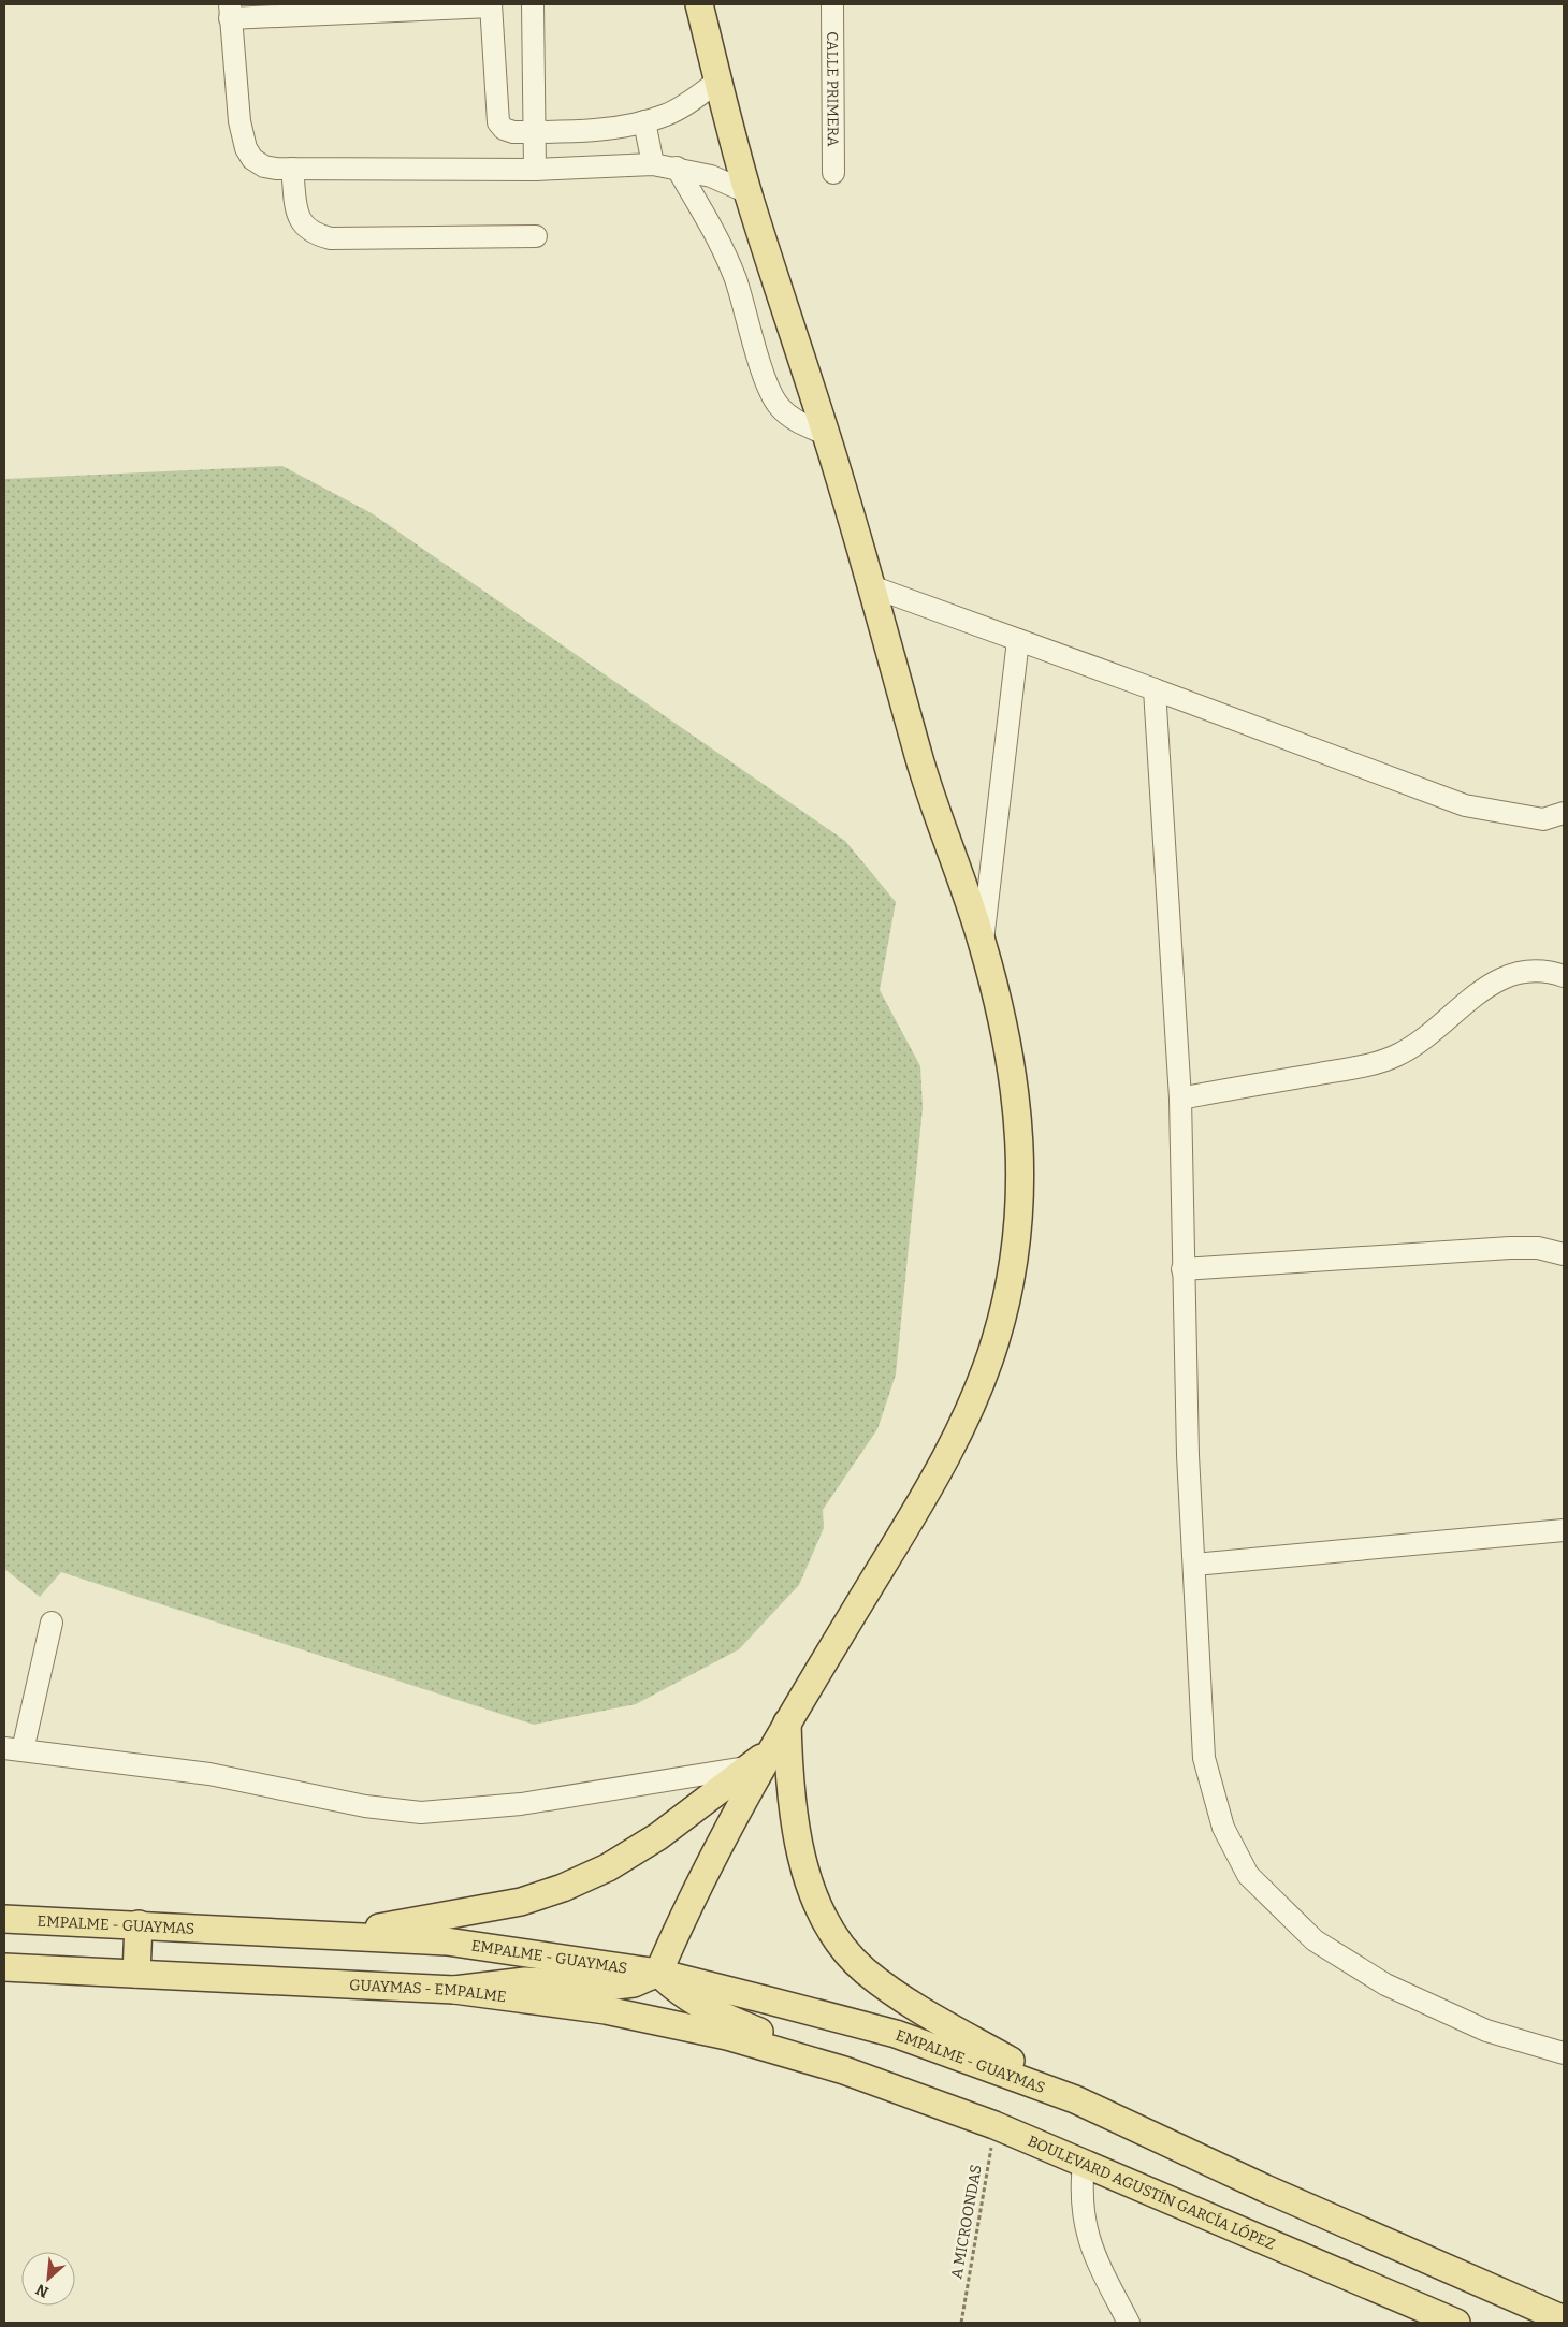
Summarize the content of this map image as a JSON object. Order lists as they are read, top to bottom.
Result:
{
  "streets": {
    "main road": ["EMPALME - GUAYMAS", "GUAYMAS - EMPALME", "BOULEVARD AGUSTÍN GARCÍA LÓPEZ"],
    "street": ["CALLE PRIMERA"],
    "path": ["A MICROONDAS"]
  },
  "crossings": [
    ["GUAYMAS - EMPALME", "BOULEVARD AGUSTÍN GARCÍA LÓPEZ"],
    ["BOULEVARD AGUSTÍN GARCÍA LÓPEZ", "A MICROONDAS"]
  ],
  "north": "bottom left"
}
